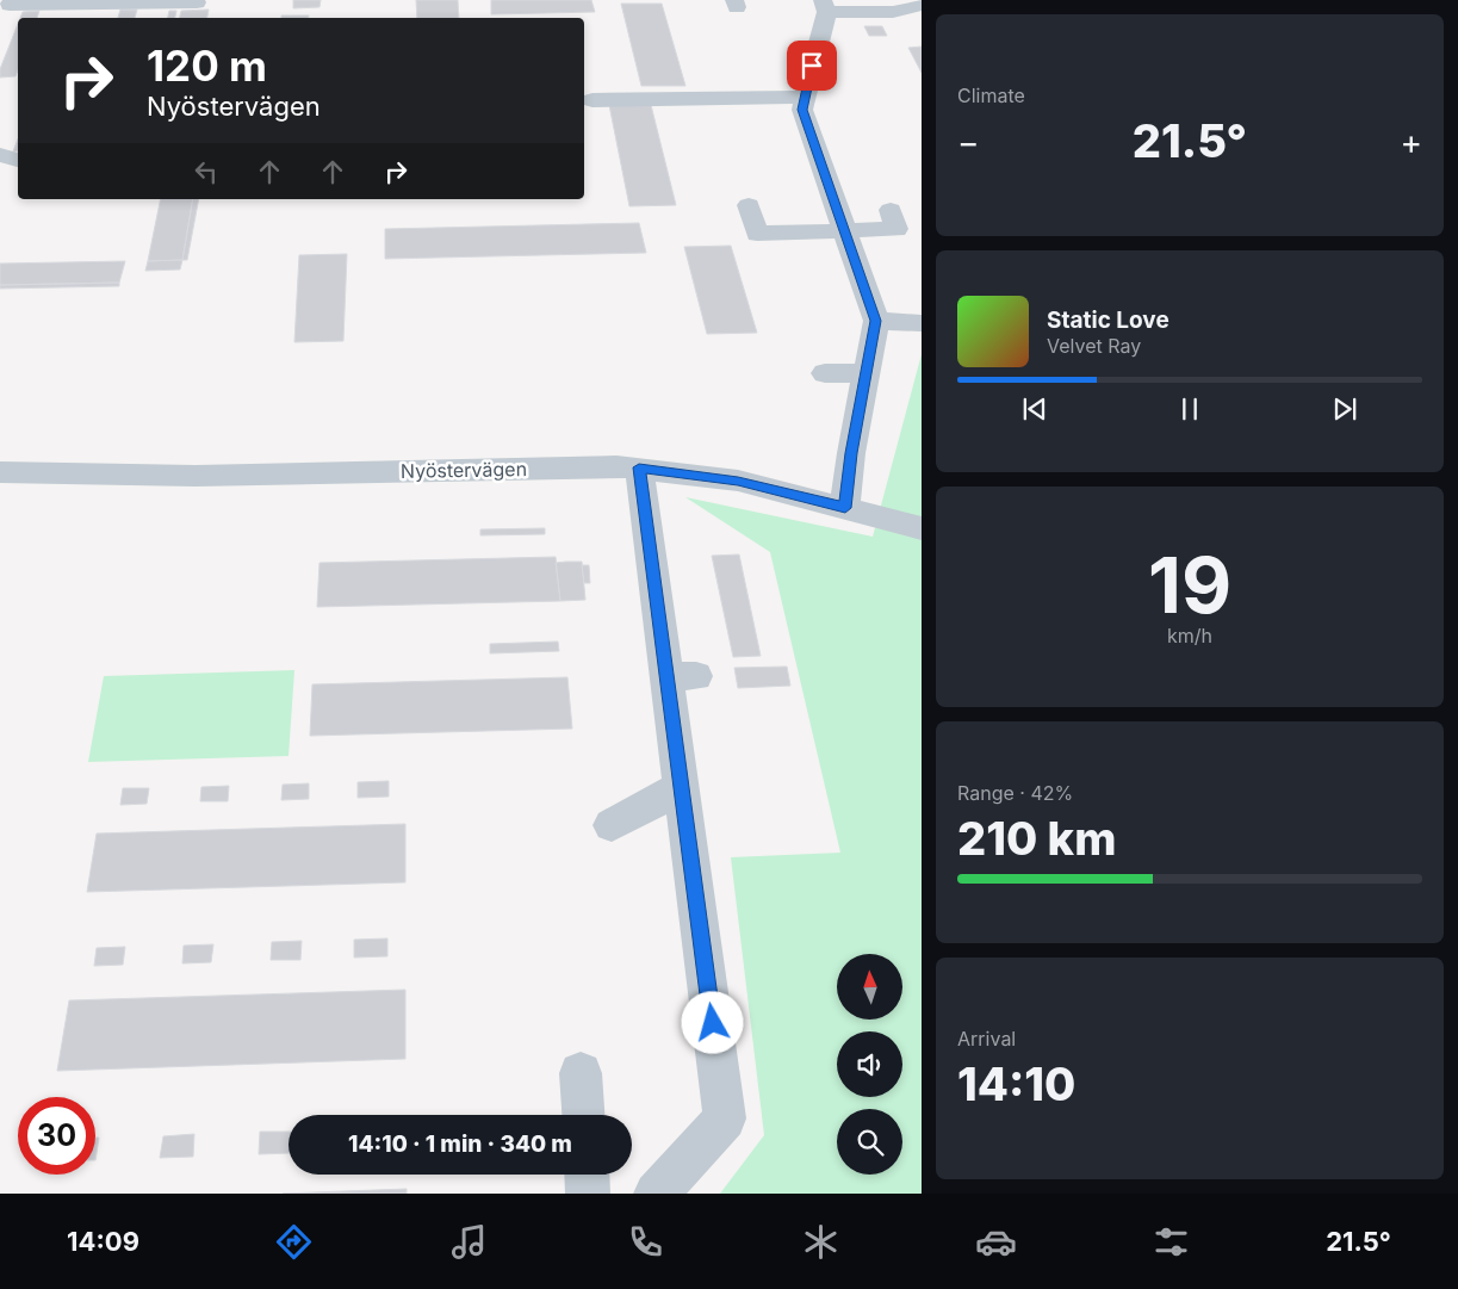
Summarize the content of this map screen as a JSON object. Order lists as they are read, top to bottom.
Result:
{
  "streets": {
    "street": ["Nyöstervägen"]
  },
  "north": "top",
  "page": {
    "tile": [
      "Climate",
      ["19", "km/h"],
      ["Range · 42%", "210 km"],
      ["Arrival", "14:10"]
    ],
    "turn": ["120 m", "Nyöstervägen"],
    "heat": ["−", "21.5°", "+"],
    "song": ["Static Love", "Velvet Ray"],
    "limit": "30",
    "trip": "14:10 · 1 min · 340 m",
    "tabs": ["14:09", "21.5°"]
  }
}
